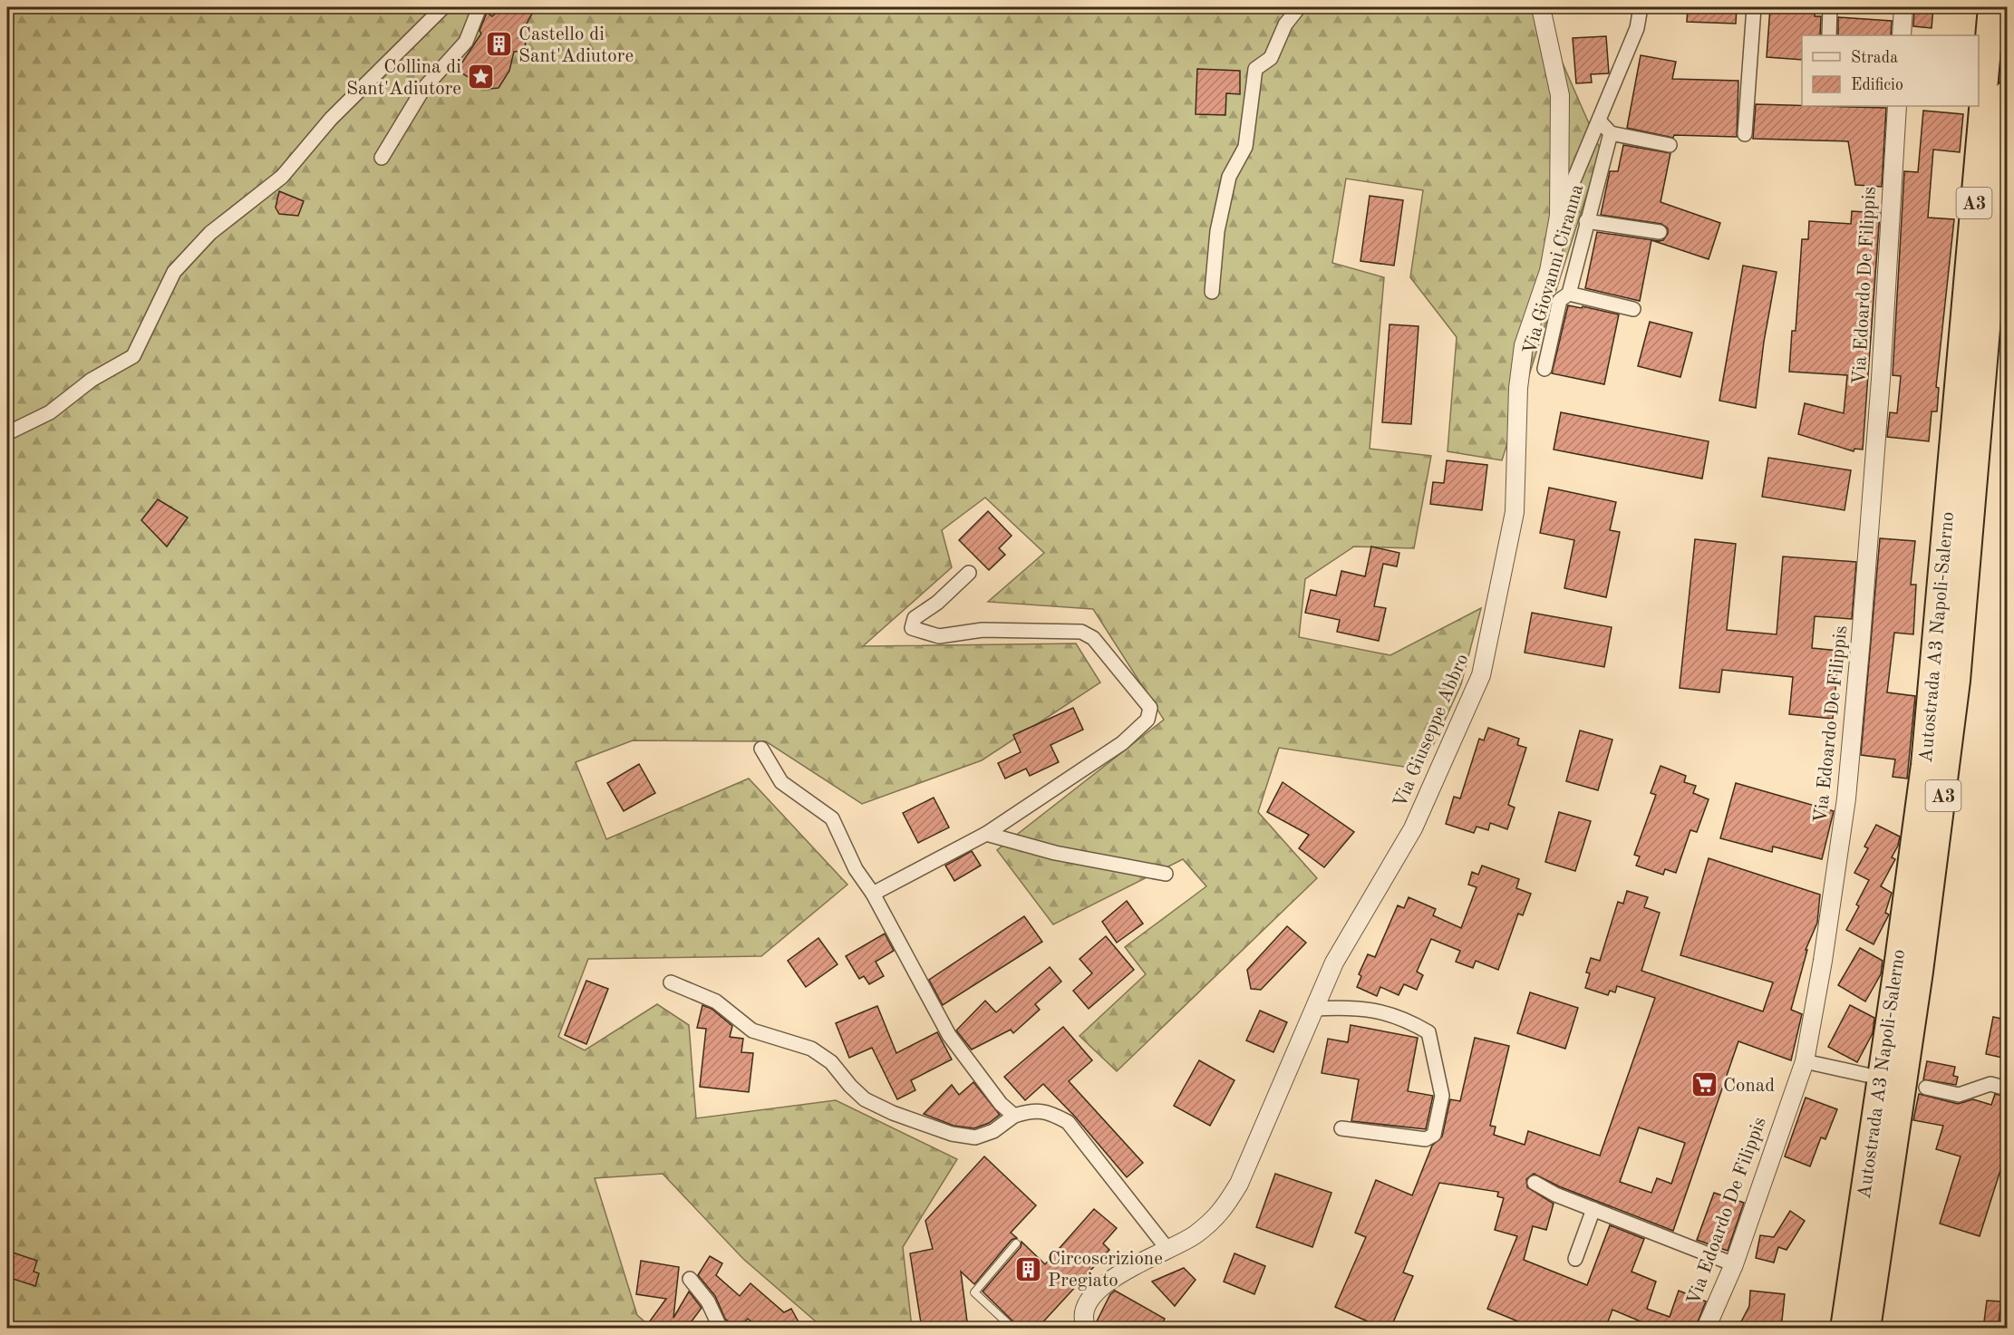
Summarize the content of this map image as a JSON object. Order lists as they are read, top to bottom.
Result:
{
  "streets": {
    "highway": ["A3", "Autostrada A3 Napoli-Salerno"],
    "street": ["Via Giovanni Ciranna", "Via Edoardo De Filippis", "Via Giuseppe Abbro"]
  },
  "places": {
    "building": ["Castello di Sant'Adiutore", "Circoscrizione Pregiato"],
    "place": ["Collina di Sant'Adiutore"],
    "supermarket": ["Conad"]
  },
  "legend": ["Strada", "Edificio"]
}
